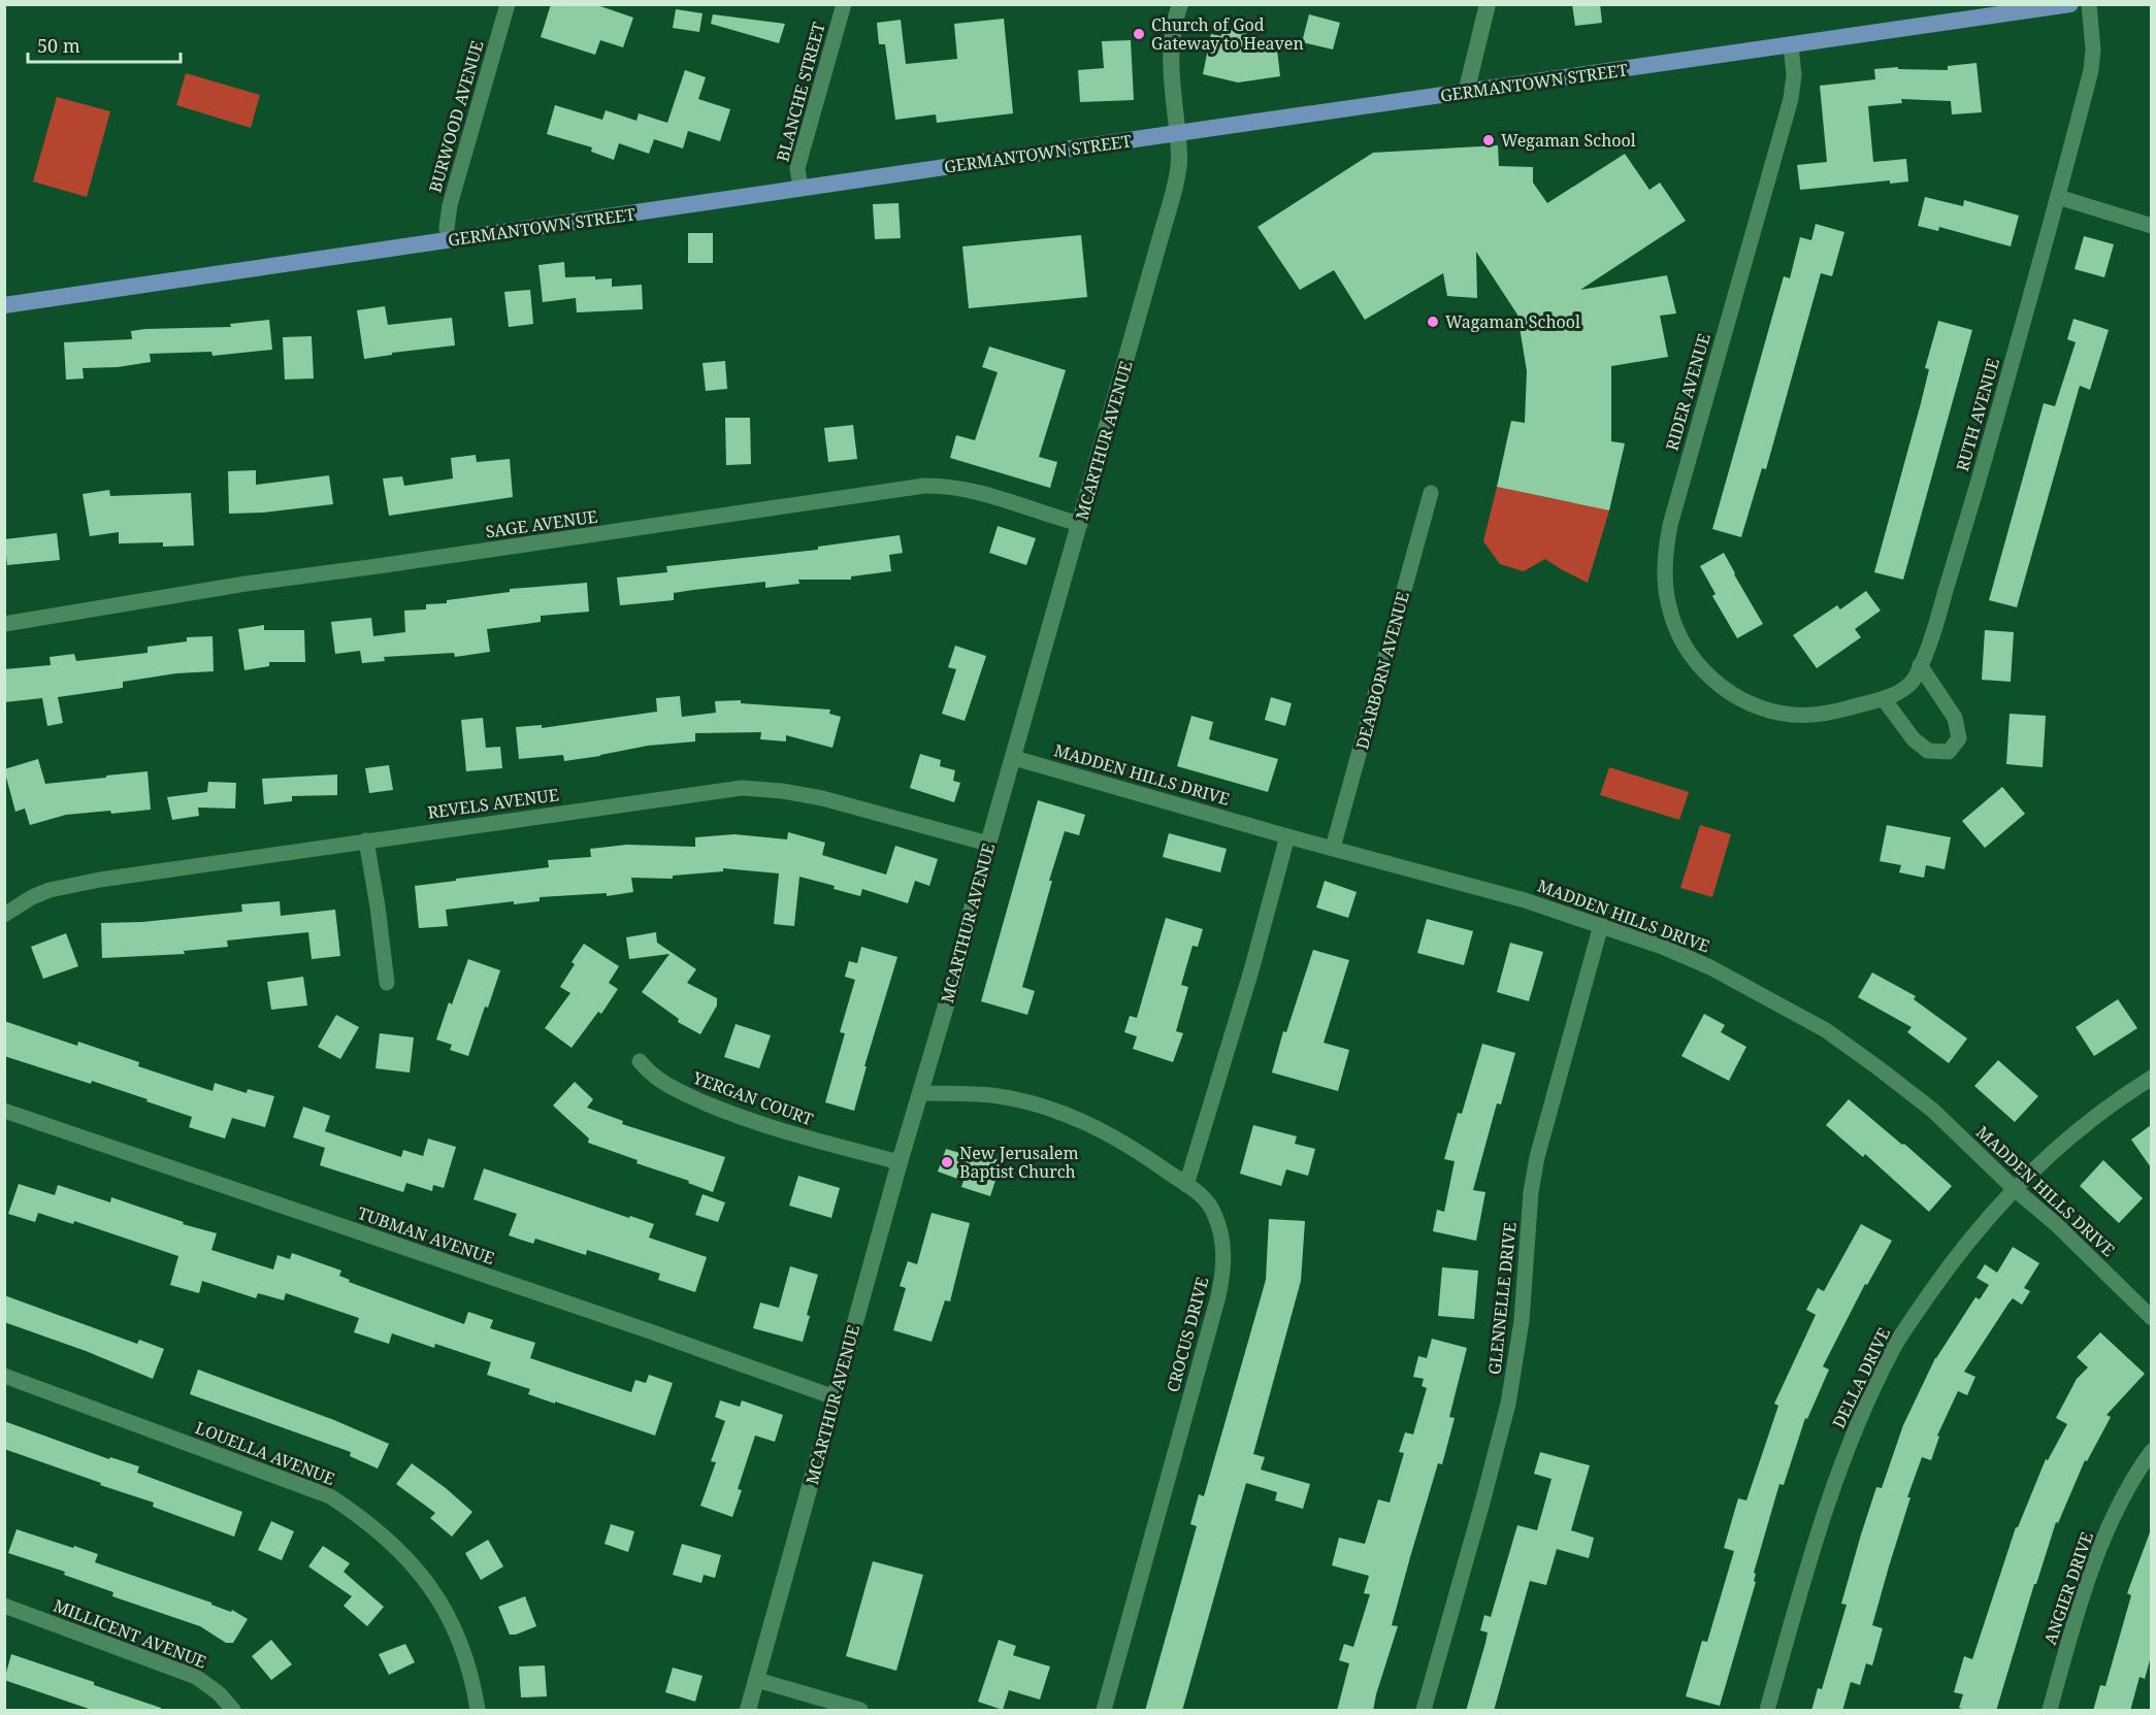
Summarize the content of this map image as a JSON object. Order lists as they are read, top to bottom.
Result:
{
  "streets": {
    "main road": ["GERMANTOWN STREET"],
    "street": [
      "BLANCHE STREET",
      "BURWOOD AVENUE",
      "RIDER AVENUE",
      "RUTH AVENUE",
      "MCARTHUR AVENUE",
      "SAGE AVENUE",
      "DEARBORN AVENUE",
      "MADDEN HILLS DRIVE",
      "REVELS AVENUE",
      "YERGAN COURT",
      "TUBMAN AVENUE",
      "GLENNELLE DRIVE",
      "CROCUS DRIVE",
      "DELLA DRIVE",
      "LOUELLA AVENUE",
      "ANGIER DRIVE",
      "MILLICENT AVENUE"
    ]
  },
  "crossings": [
    ["GERMANTOWN STREET", "BLANCHE STREET"],
    ["GERMANTOWN STREET", "BURWOOD AVENUE"],
    ["GERMANTOWN STREET", "RIDER AVENUE"],
    ["GERMANTOWN STREET", "MCARTHUR AVENUE"],
    ["RIDER AVENUE", "RUTH AVENUE"],
    ["MCARTHUR AVENUE", "SAGE AVENUE"],
    ["MCARTHUR AVENUE", "MADDEN HILLS DRIVE"],
    ["MCARTHUR AVENUE", "REVELS AVENUE"],
    ["MCARTHUR AVENUE", "YERGAN COURT"],
    ["MCARTHUR AVENUE", "TUBMAN AVENUE"],
    ["MCARTHUR AVENUE", "CROCUS DRIVE"],
    ["DEARBORN AVENUE", "MADDEN HILLS DRIVE"],
    ["MADDEN HILLS DRIVE", "GLENNELLE DRIVE"],
    ["MADDEN HILLS DRIVE", "DELLA DRIVE"]
  ],
  "places": [
    "Church of God Gateway to Heaven",
    "Wegaman School",
    "Wagaman School",
    "New Jerusalem Baptist Church"
  ],
  "scale_bar": "50 m"
}
